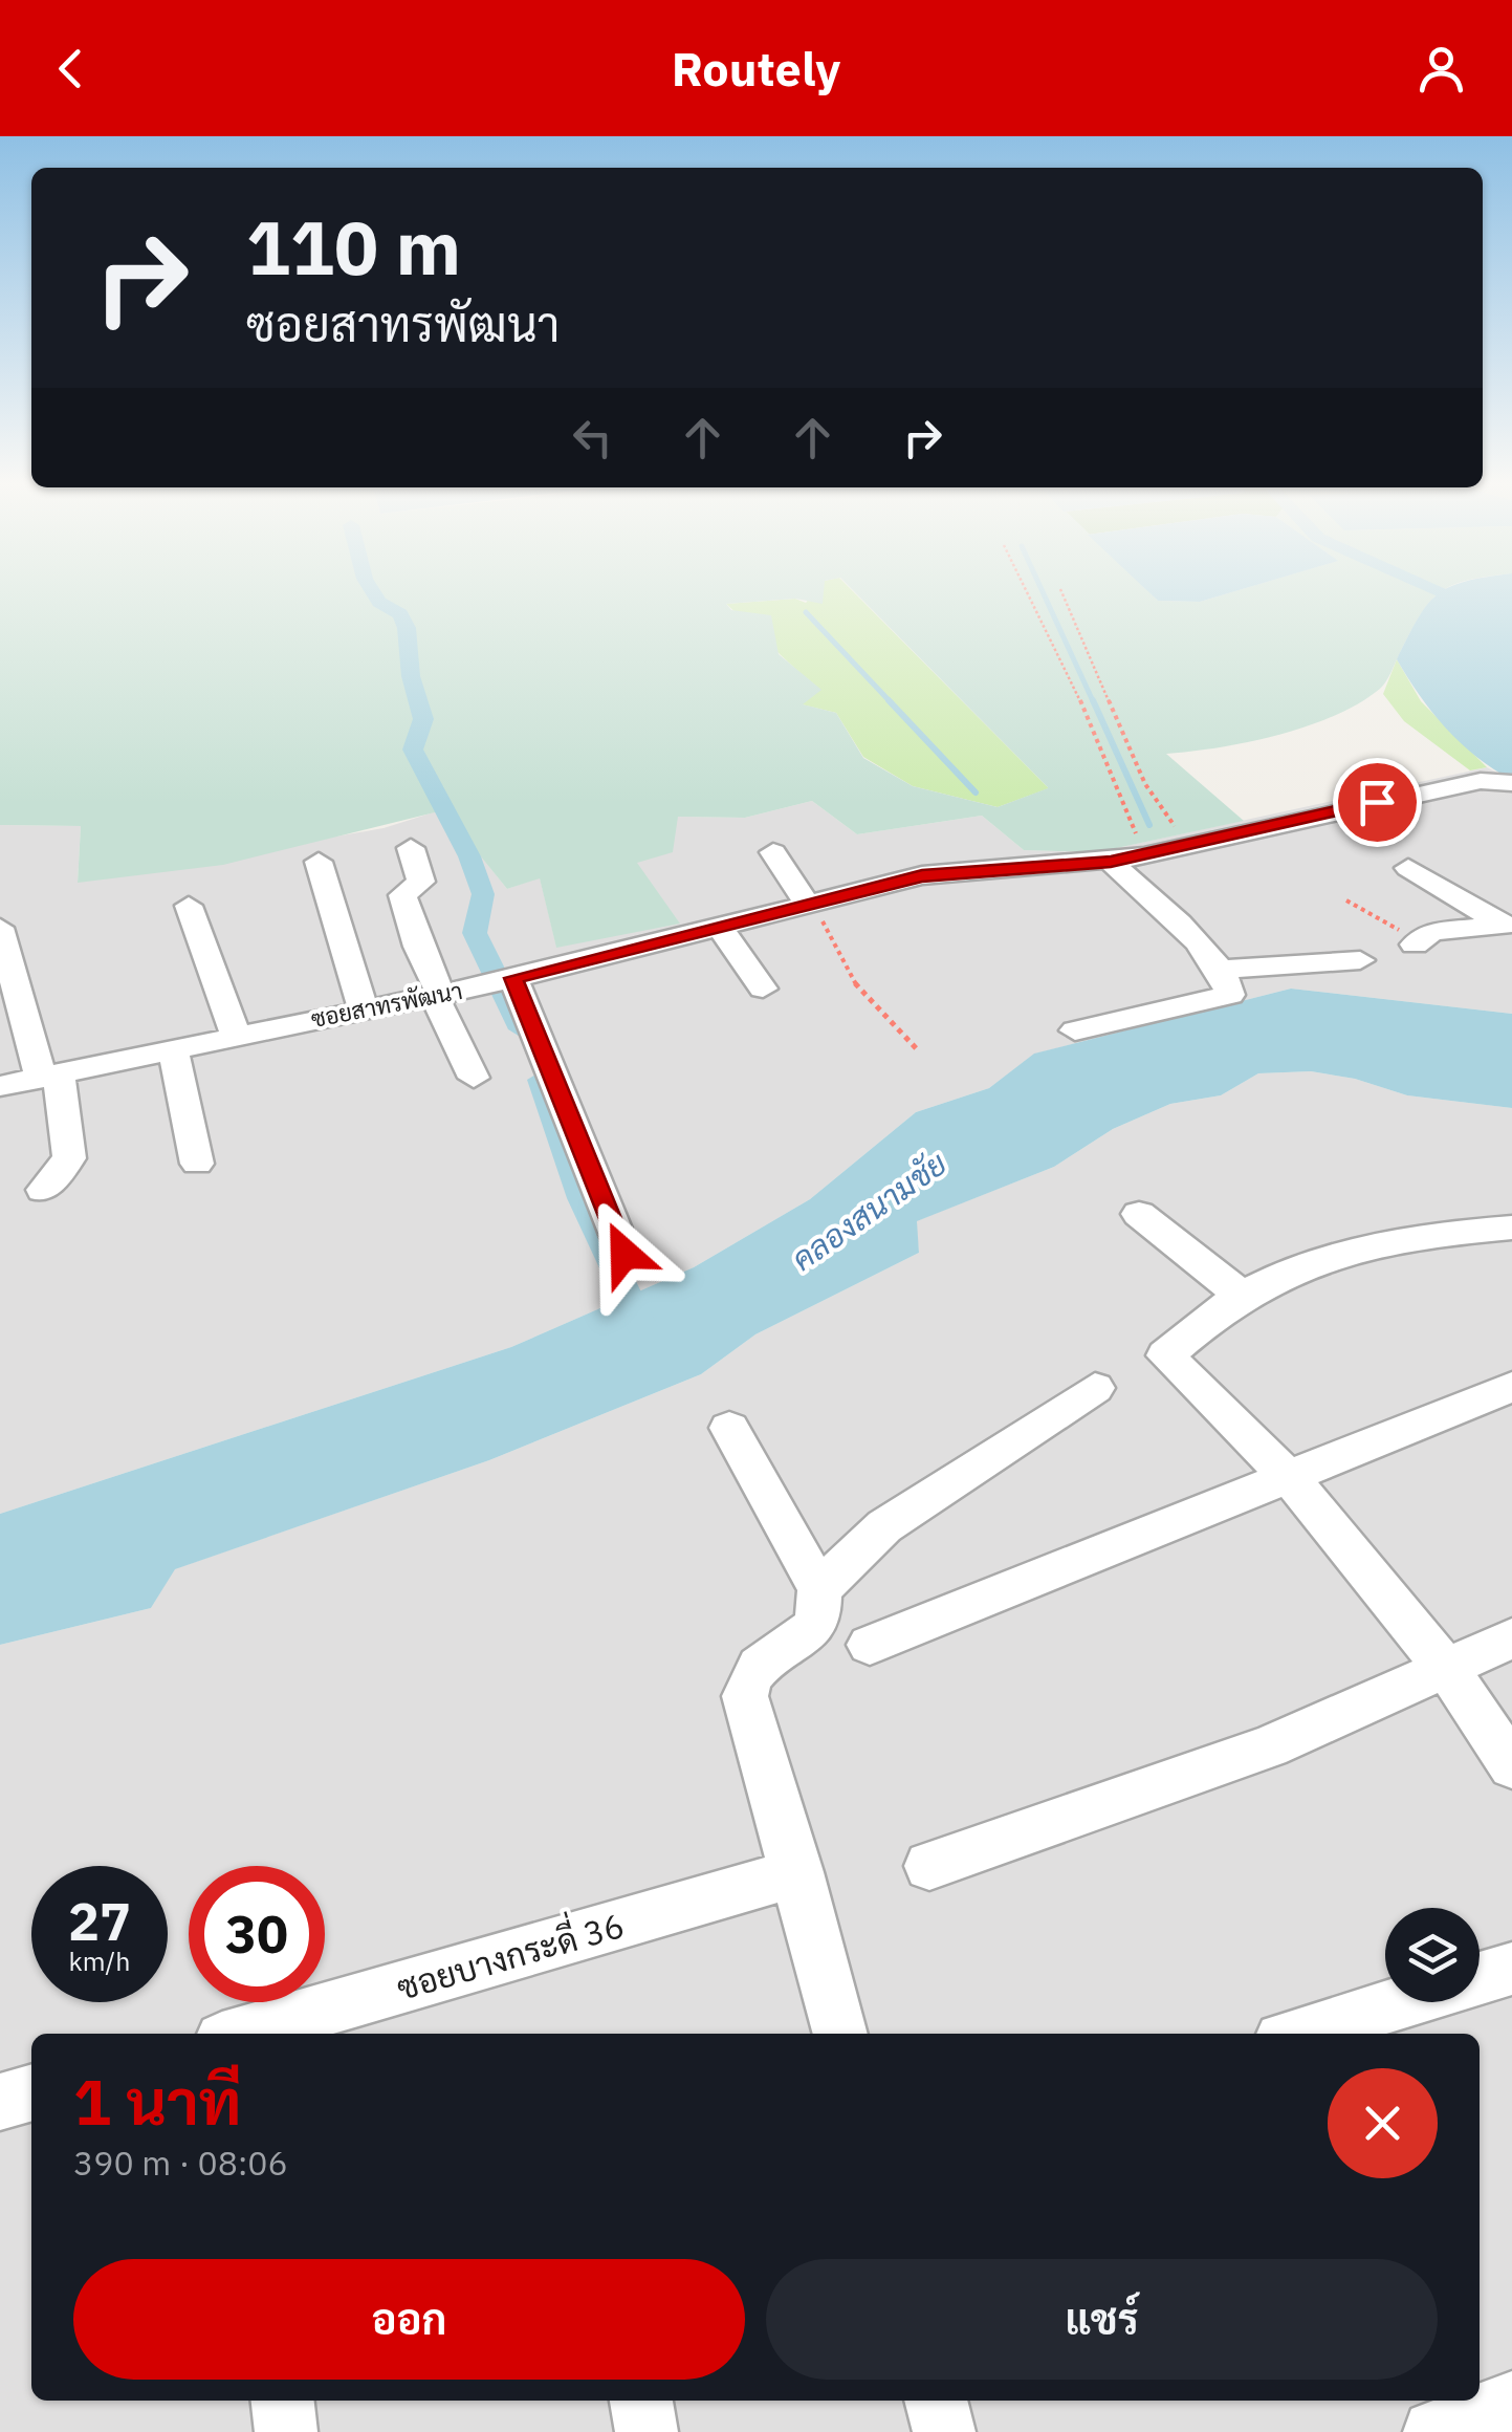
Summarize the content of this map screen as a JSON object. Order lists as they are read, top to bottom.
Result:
{
  "streets": {
    "street": ["ซอยสาทรพัฒนา", "ซอยบางกระดี่ 36"]
  },
  "water": ["คลองสนามชัย"],
  "page": {
    "header": "Routely",
    "turn": ["110 m", "ซอยสาทรพัฒนา"],
    "speed": "27 km/h",
    "limit": "30",
    "heading": ["1 นาที", "390 m · 08:06"],
    "buttons": ["ออก", "แชร์"]
  }
}
